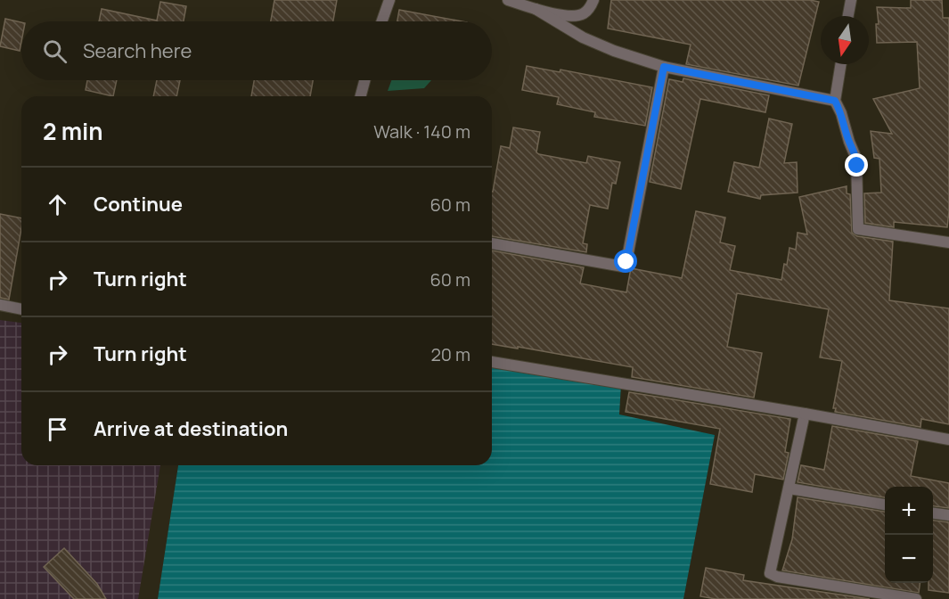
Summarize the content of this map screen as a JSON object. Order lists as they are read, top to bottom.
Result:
{
  "north": "bottom",
  "page": {
    "search": "Search here",
    "heading": ["2 min", "Walk · 140 m"],
    "list": [
      ["Continue", "60 m"],
      ["Turn right", "60 m"],
      ["Turn right", "20 m"],
      "Arrive at destination"
    ],
    "map_buttons": ["+", "−"]
  }
}
